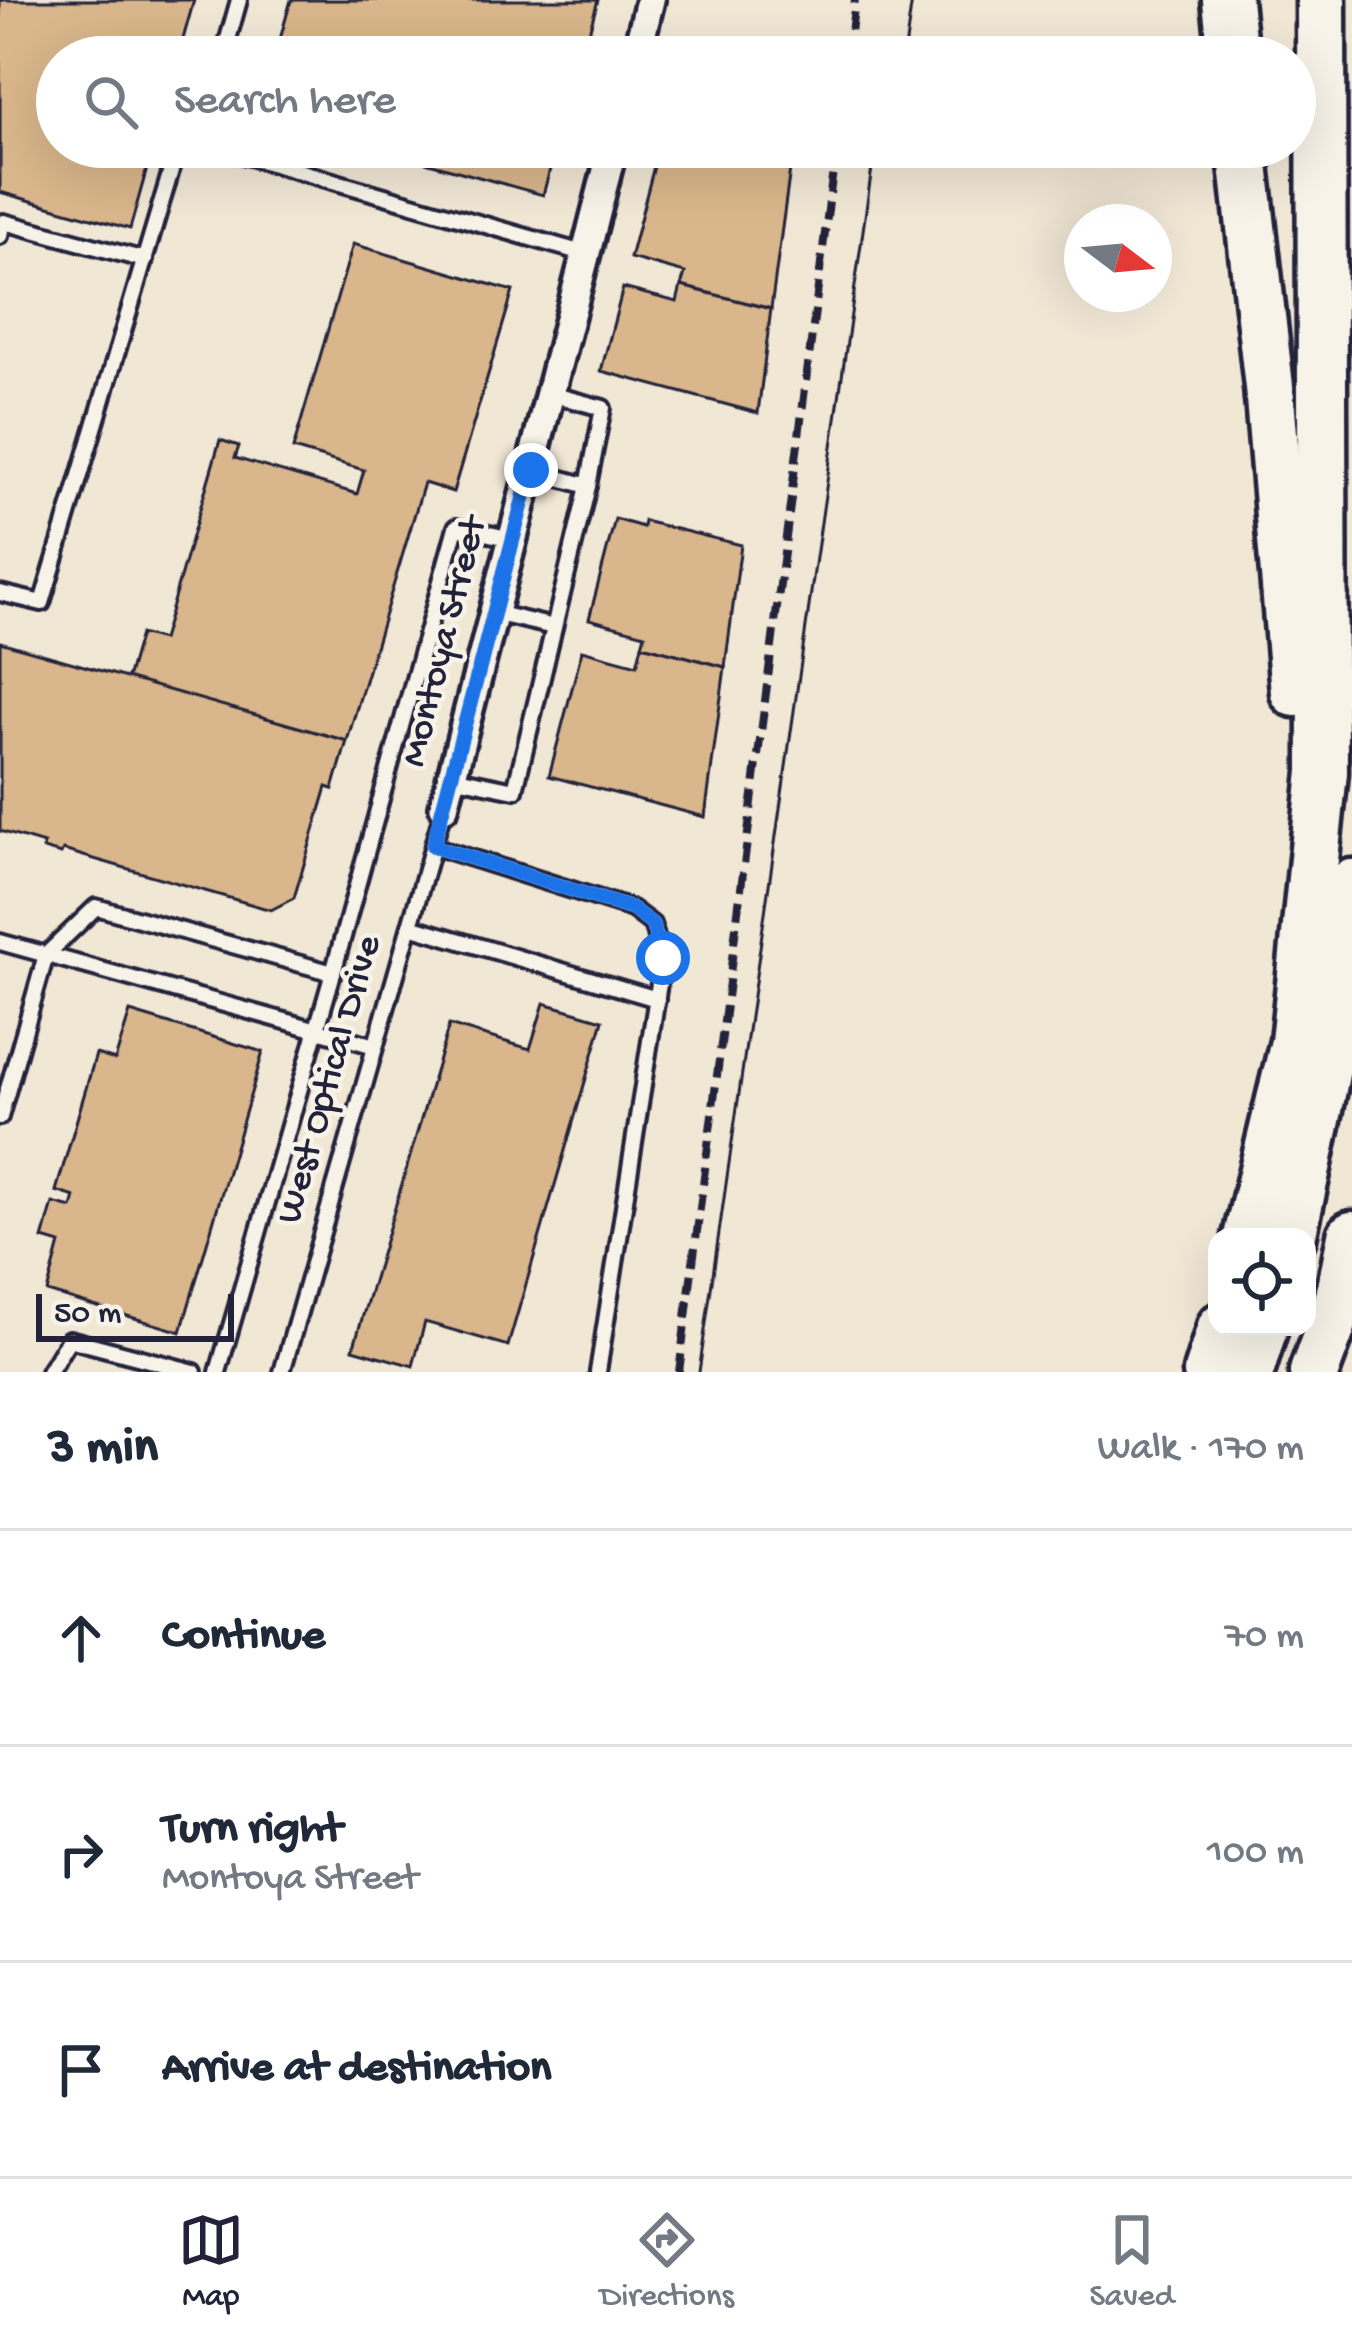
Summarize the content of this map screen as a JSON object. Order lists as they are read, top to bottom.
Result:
{
  "streets": {
    "street": ["Montoya Street"],
    "lane": ["West Optical Drive"]
  },
  "crossings": [
    ["Montoya Street", "West Optical Drive"]
  ],
  "scale_bar": "50 m",
  "north": "right",
  "page": {
    "search": "Search here",
    "scale": "50 m",
    "heading": ["3 min", "Walk · 170 m"],
    "list": [
      ["Continue", "70 m"],
      ["Turn right", "Montoya Street", "100 m"],
      "Arrive at destination"
    ],
    "nav": ["Map", "Directions", "Saved"]
  }
}
